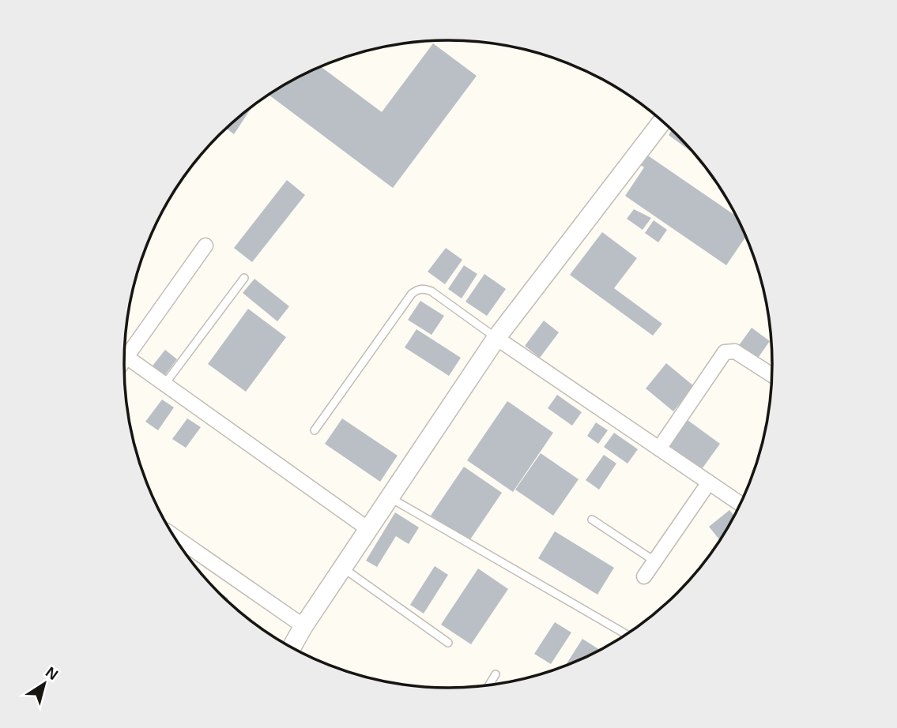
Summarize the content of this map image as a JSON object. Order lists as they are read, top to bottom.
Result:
{
  "north": "top right"
}
